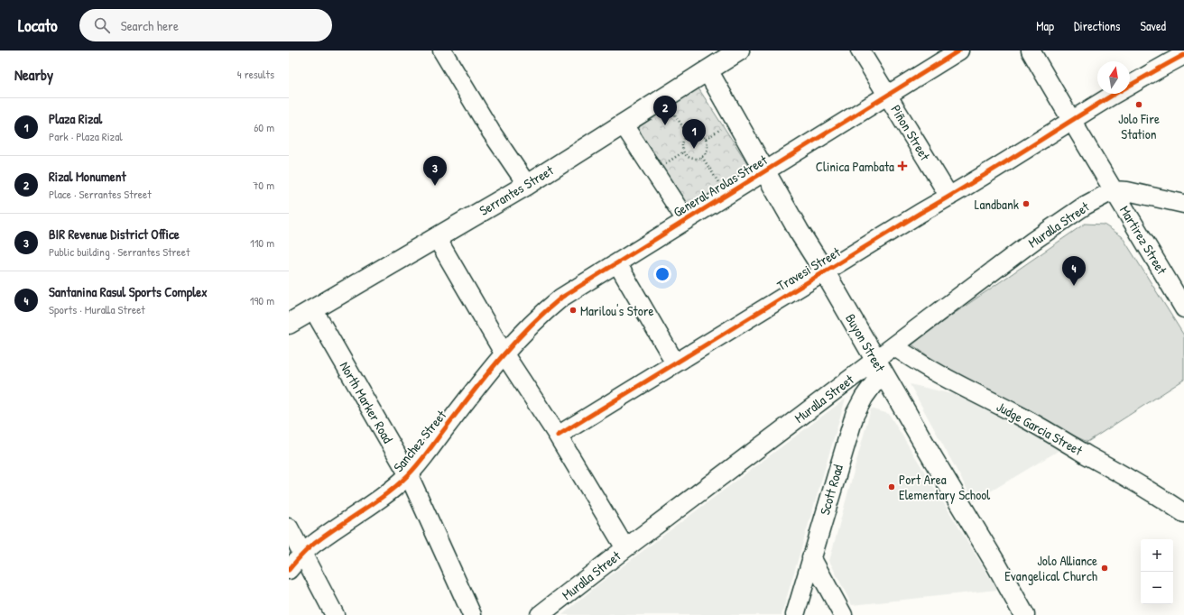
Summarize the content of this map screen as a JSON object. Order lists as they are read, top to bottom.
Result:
{
  "streets": {
    "main road": ["Serrantes Street", "Buyon Street"],
    "street": [
      "Piñon Street",
      "General Arolas Street",
      "Muralla Street",
      "Martirez Street",
      "Travesi Street",
      "North Marker Road",
      "Judge Garcia Street",
      "Sanchez Street",
      "Scott Road"
    ]
  },
  "crossings": [
    ["Piñon Street", "General Arolas Street"],
    ["Piñon Street", "Travesi Street"],
    ["General Arolas Street", "Buyon Street"],
    ["General Arolas Street", "Sanchez Street"],
    ["Serrantes Street", "Buyon Street"],
    ["Serrantes Street", "North Marker Road"],
    ["Muralla Street", "Martirez Street"],
    ["Muralla Street", "Buyon Street"],
    ["Muralla Street", "Judge Garcia Street"],
    ["Muralla Street", "Scott Road"],
    ["Martirez Street", "Travesi Street"],
    ["Travesi Street", "Buyon Street"],
    ["Buyon Street", "Scott Road"],
    ["North Marker Road", "Sanchez Street"]
  ],
  "places": {
    "other": [
      "Jolo Fire Station",
      "Landbank",
      "Marilou's Store",
      "Port Area Elementary School",
      "Jolo Alliance Evangelical Church"
    ],
    "health": ["Clinica Pambata"]
  },
  "north": "top",
  "page": {
    "header": "Locato",
    "search": "Search here",
    "nav": ["Map", "Directions", "Saved"],
    "heading": ["Nearby", "4 results"],
    "pins": [
      "2",
      "1",
      "3",
      "4"
    ],
    "list": [
      {
        "mark": "1",
        "name": "Plaza Rizal",
        "note": "Park · Plaza Rizal",
        "value": "60 m"
      },
      {
        "mark": "2",
        "name": "Rizal Monument",
        "note": "Place · Serrantes Street",
        "value": "70 m"
      },
      {
        "mark": "3",
        "name": "BIR Revenue District Office",
        "note": "Public building · Serrantes Street",
        "value": "110 m"
      },
      {
        "mark": "4",
        "name": "Santanina Rasul Sports Complex",
        "note": "Sports · Muralla Street",
        "value": "190 m"
      }
    ],
    "map_buttons": ["+", "−"]
  }
}
